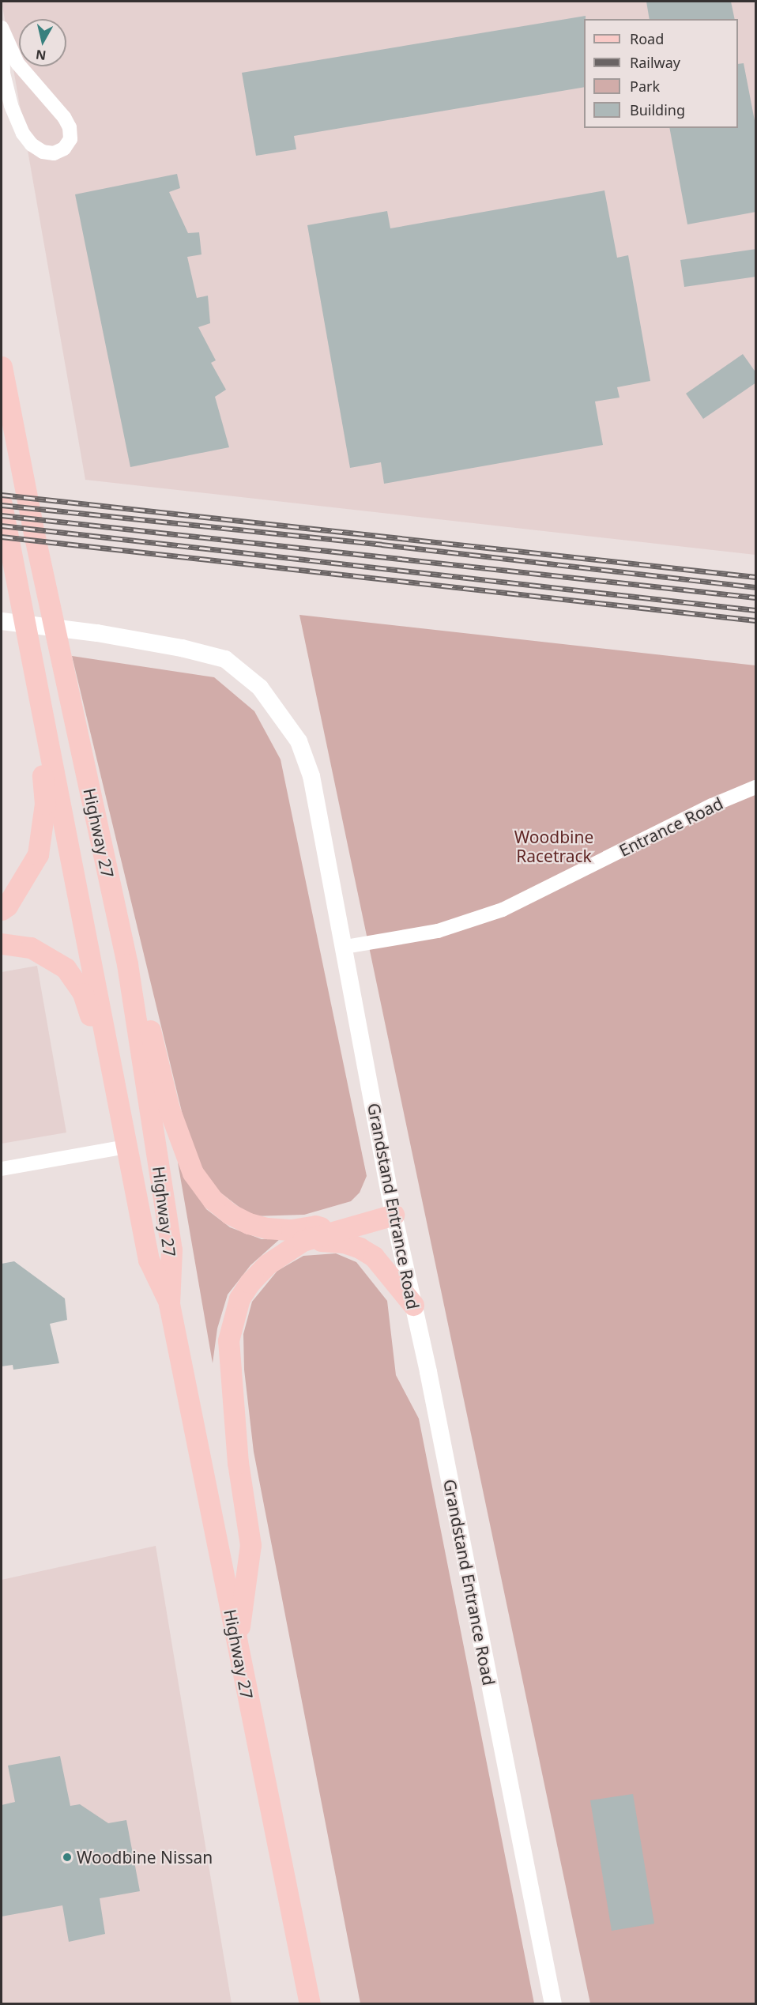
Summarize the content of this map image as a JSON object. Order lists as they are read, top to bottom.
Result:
{
  "streets": {
    "main road": ["Highway 27"],
    "street": ["Entrance Road", "Grandstand Entrance Road"]
  },
  "crossings": [
    ["Entrance Road", "Grandstand Entrance Road"]
  ],
  "parks": ["Woodbine Racetrack"],
  "places": ["Woodbine Nissan"],
  "legend": [
    "Road",
    "Railway",
    "Park",
    "Building"
  ],
  "north": "bottom"
}
